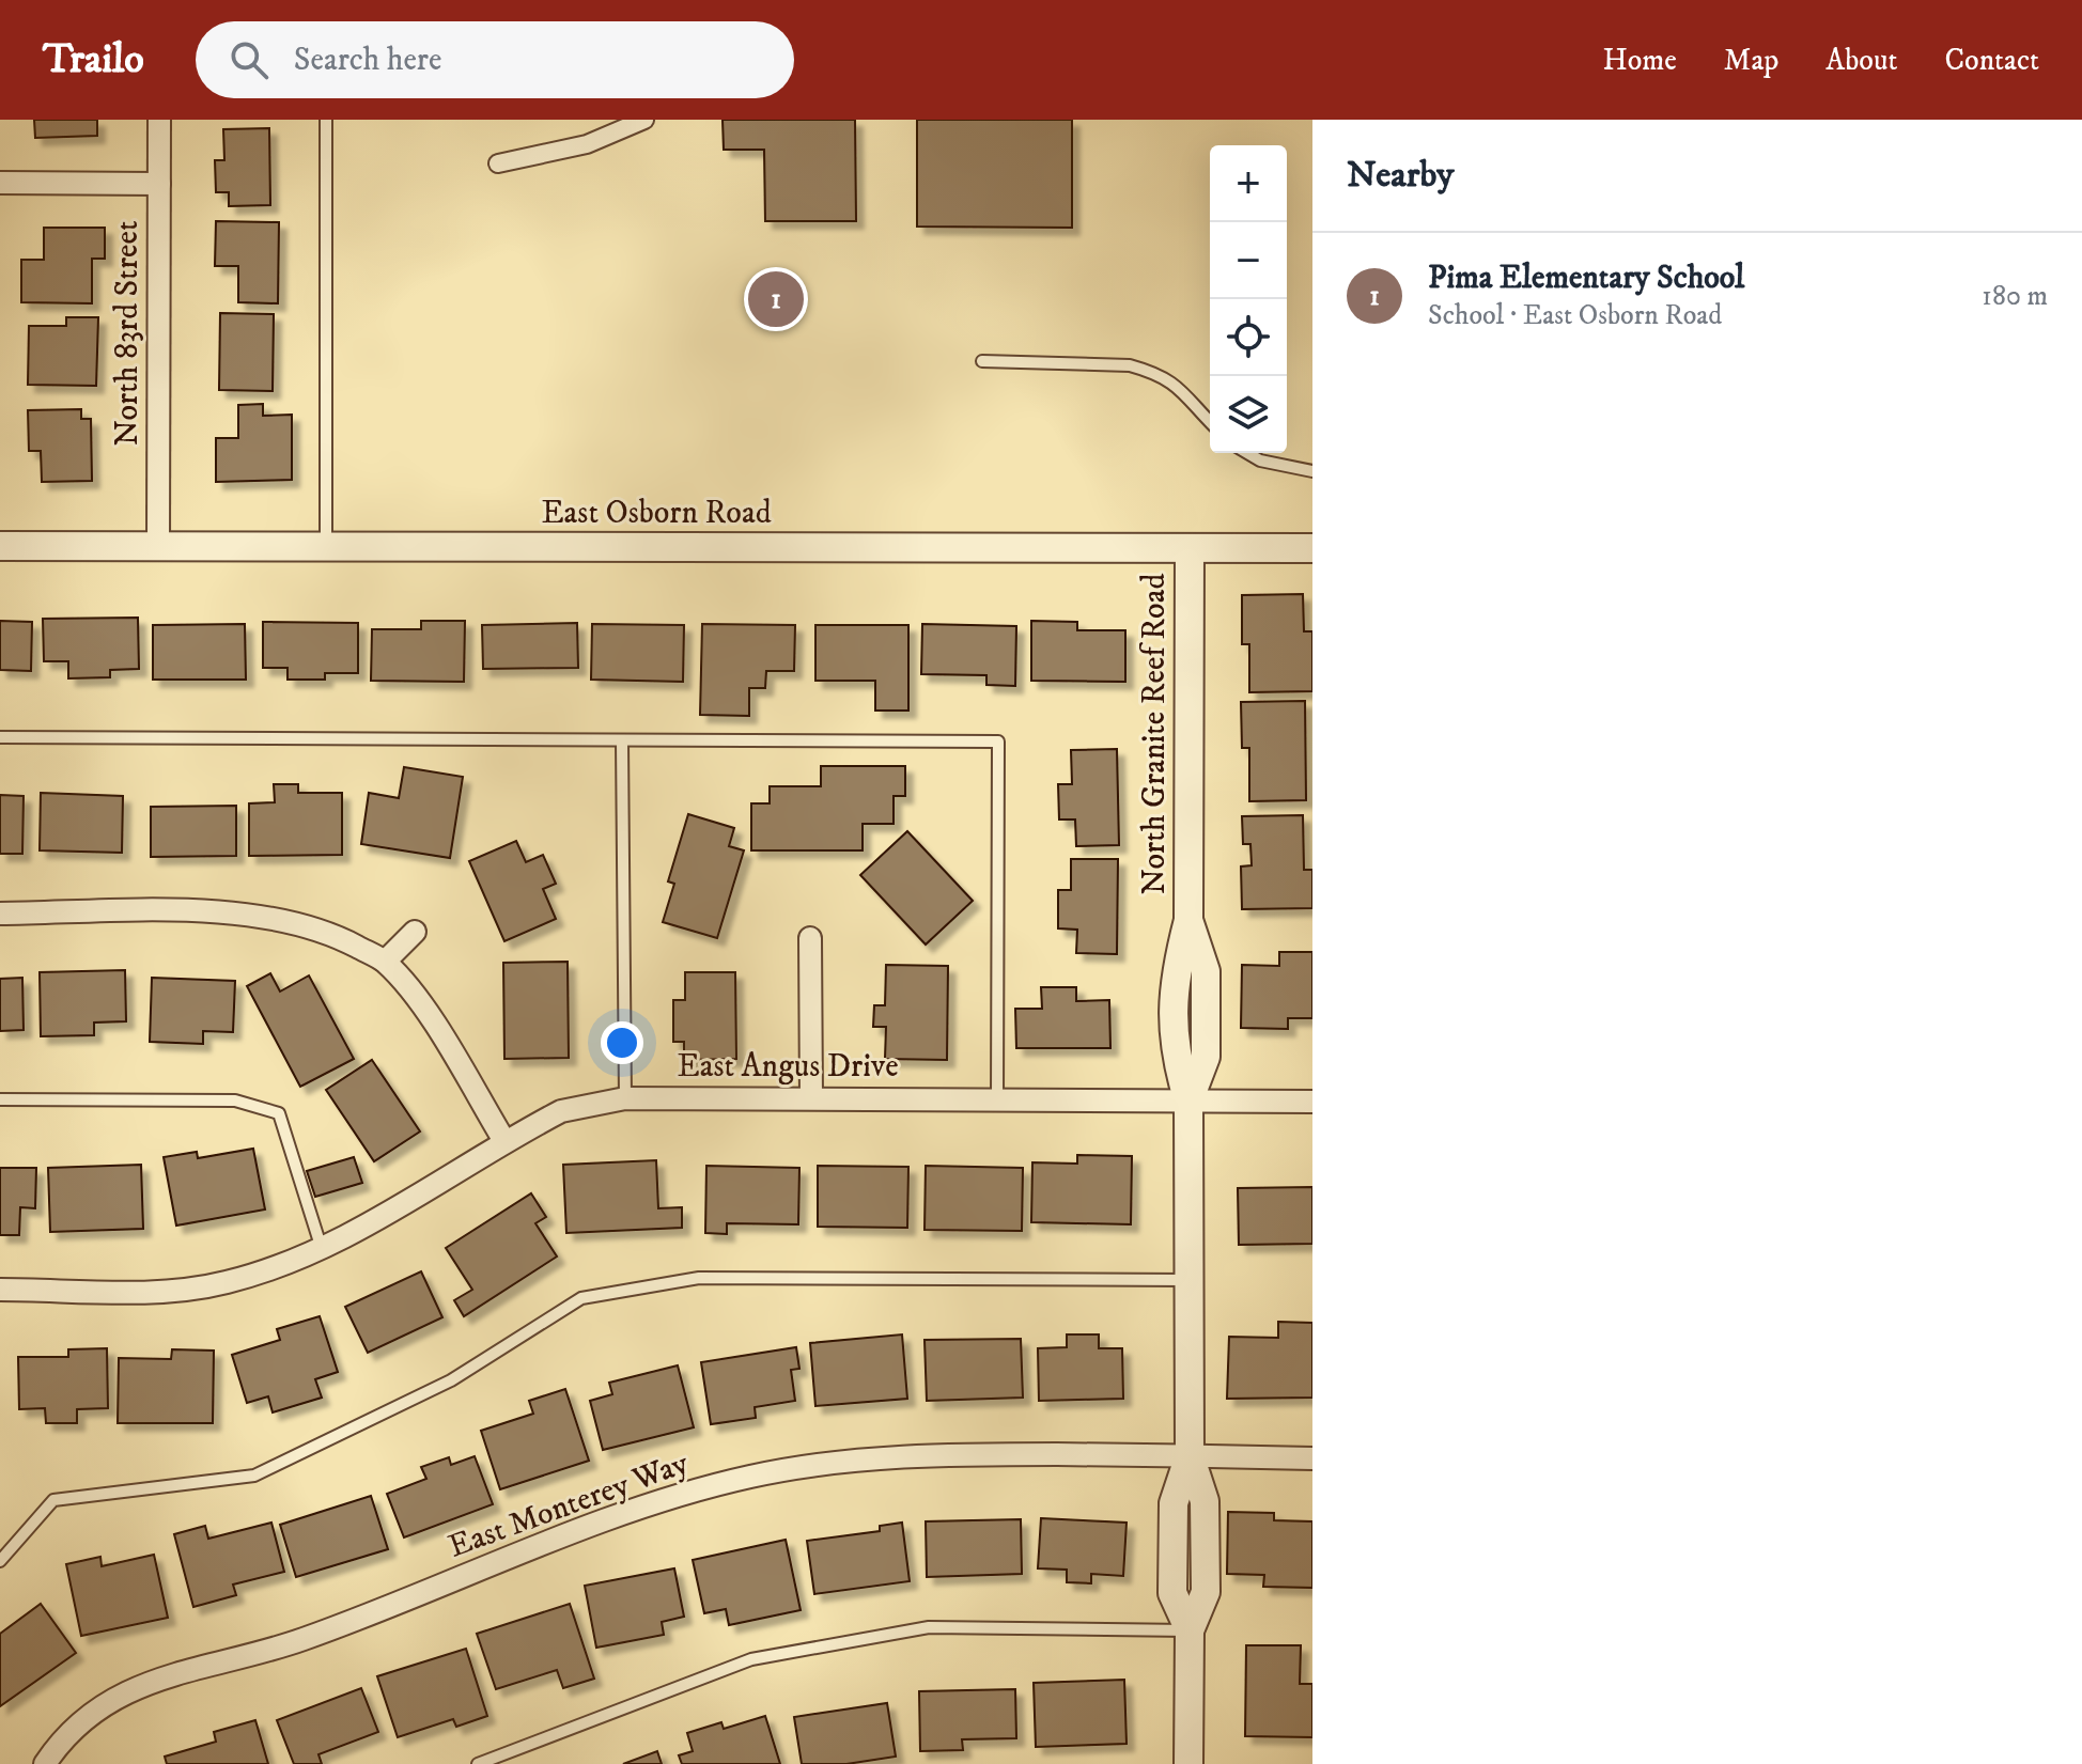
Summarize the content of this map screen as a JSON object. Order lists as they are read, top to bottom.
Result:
{
  "streets": {
    "street": [
      "North 83rd Street",
      "East Osborn Road",
      "North Granite Reef Road",
      "East Angus Drive",
      "East Monterey Way"
    ]
  },
  "crossings": [
    ["North 83rd Street", "East Osborn Road"],
    ["East Osborn Road", "North Granite Reef Road"],
    ["North Granite Reef Road", "East Angus Drive"],
    ["North Granite Reef Road", "East Monterey Way"]
  ],
  "page": {
    "header": "Trailo",
    "search": "Search here",
    "nav": [
      "Home",
      "Map",
      "About",
      "Contact"
    ],
    "heading": "Nearby",
    "map_buttons": ["+", "−"],
    "list": [
      {
        "mark": "1",
        "name": "Pima Elementary School",
        "note": "School · East Osborn Road",
        "value": "180 m"
      }
    ],
    "pins": "1"
  }
}
